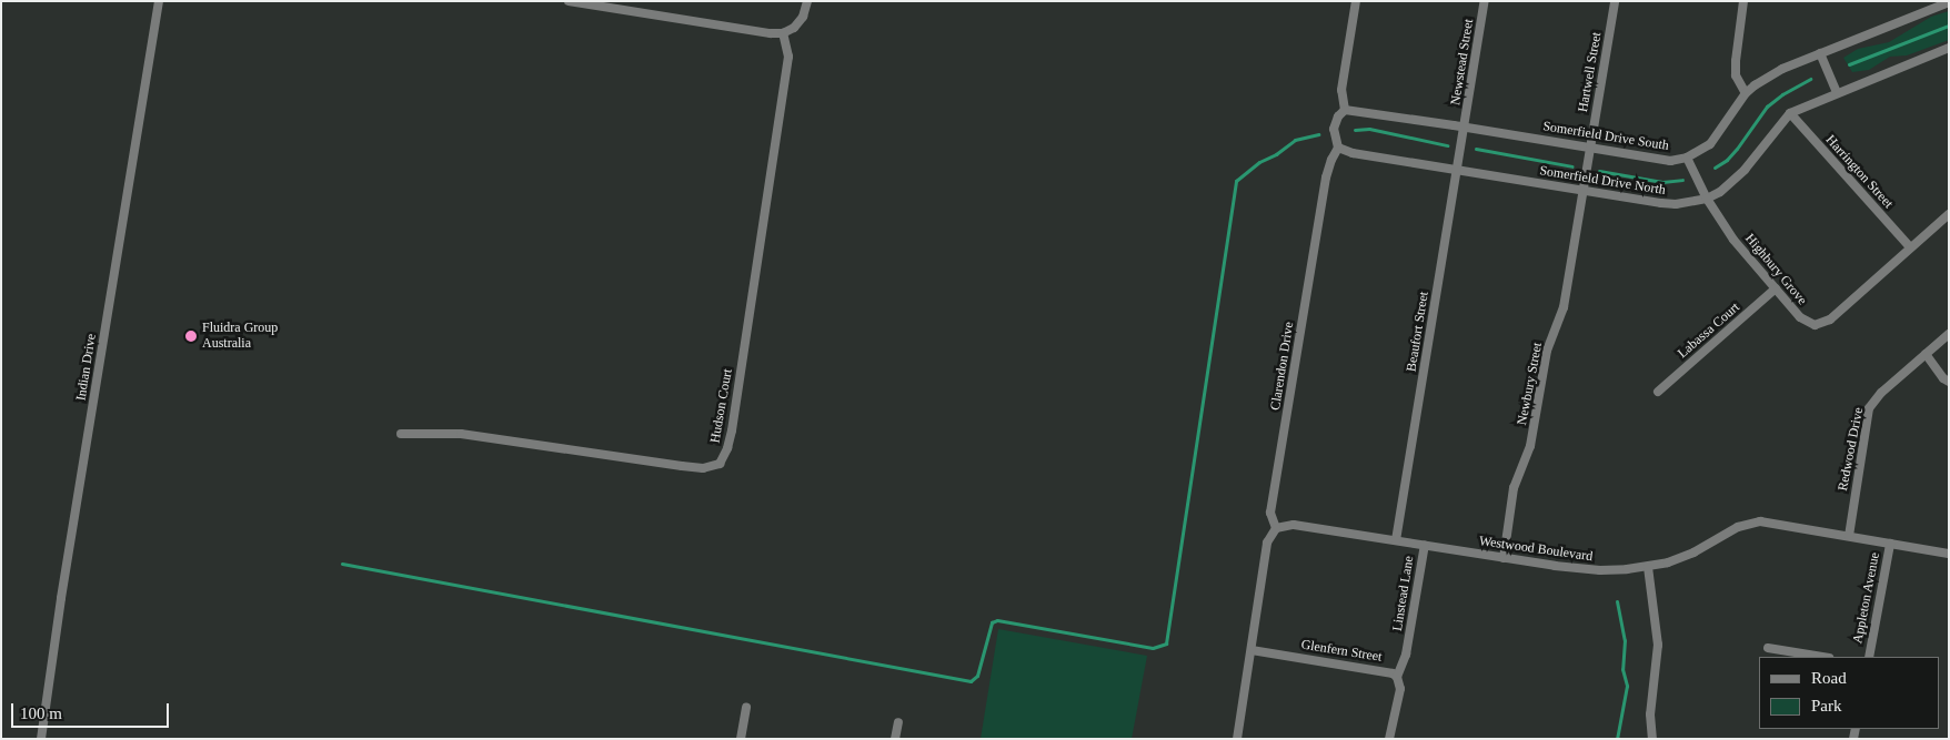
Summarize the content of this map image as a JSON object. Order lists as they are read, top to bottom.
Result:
{
  "streets": {
    "street": [
      "Newstead Street",
      "Hartwell Street",
      "Somerfield Drive South",
      "Harrington Street",
      "Somerfield Drive North",
      "Highbury Grove",
      "Labassa Court",
      "Beaufort Street",
      "Clarendon Drive",
      "Indian Drive",
      "Newbury Street",
      "Hudson Court",
      "Redwood Drive",
      "Westwood Boulevard",
      "Linstead Lane",
      "Appleton Avenue",
      "Glenfern Street"
    ]
  },
  "crossings": [
    ["Newstead Street", "Somerfield Drive South"],
    ["Newstead Street", "Beaufort Street"],
    ["Hartwell Street", "Somerfield Drive South"],
    ["Hartwell Street", "Newbury Street"],
    ["Somerfield Drive South", "Highbury Grove"],
    ["Somerfield Drive South", "Beaufort Street"],
    ["Somerfield Drive South", "Clarendon Drive"],
    ["Somerfield Drive South", "Newbury Street"],
    ["Harrington Street", "Somerfield Drive North"],
    ["Harrington Street", "Highbury Grove"],
    ["Somerfield Drive North", "Highbury Grove"],
    ["Somerfield Drive North", "Beaufort Street"],
    ["Somerfield Drive North", "Clarendon Drive"],
    ["Somerfield Drive North", "Newbury Street"],
    ["Highbury Grove", "Labassa Court"],
    ["Beaufort Street", "Westwood Boulevard"],
    ["Clarendon Drive", "Westwood Boulevard"],
    ["Newbury Street", "Westwood Boulevard"],
    ["Redwood Drive", "Westwood Boulevard"],
    ["Westwood Boulevard", "Linstead Lane"],
    ["Westwood Boulevard", "Appleton Avenue"],
    ["Linstead Lane", "Glenfern Street"]
  ],
  "places": ["Fluidra Group Australia"],
  "legend": ["Road", "Park"],
  "scale_bar": "100 m"
}
